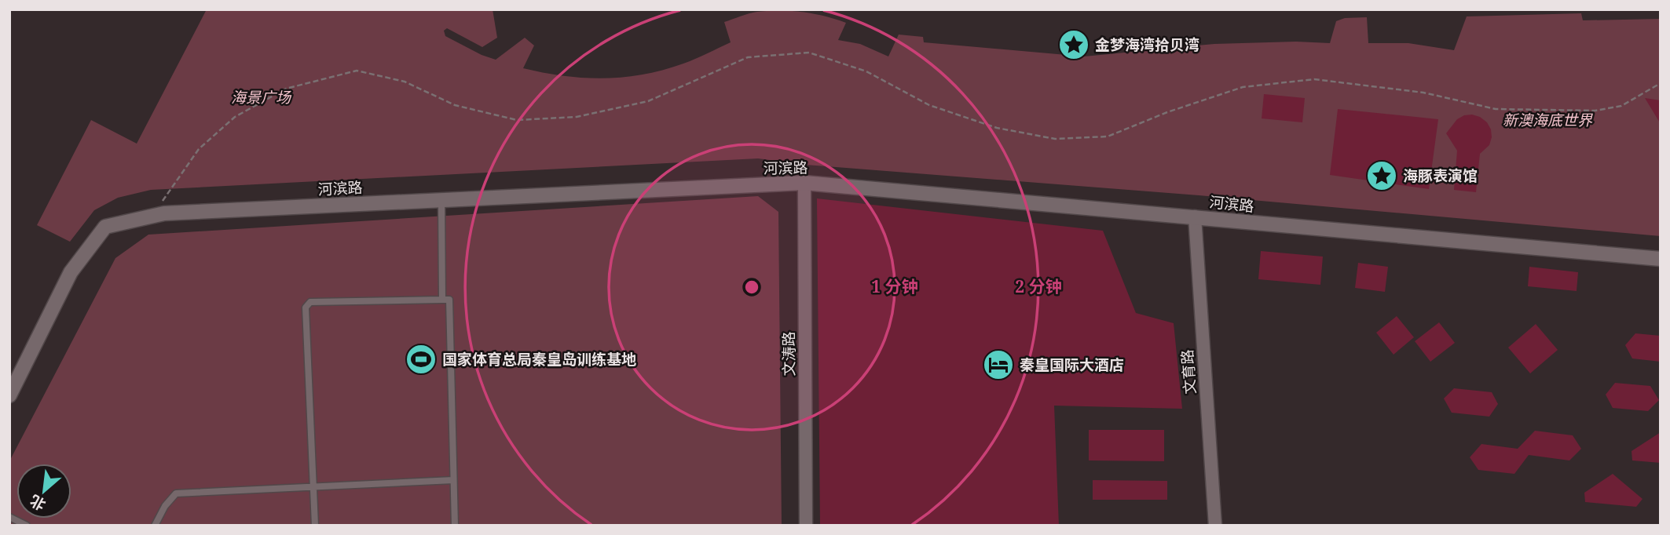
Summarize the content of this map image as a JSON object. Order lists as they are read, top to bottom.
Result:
{
  "streets": {
    "street": ["河滨路", "文涛路", "文育路"]
  },
  "crossings": [
    ["河滨路", "文涛路"],
    ["河滨路", "文育路"]
  ],
  "parks": ["海景广场", "新澳海底世界"],
  "places": {
    "place": ["金梦海湾拾贝湾", "海豚表演馆"],
    "sports": ["国家体育总局秦皇岛训练基地"],
    "hotel": ["秦皇国际大酒店"]
  },
  "north": "bottom left",
  "rings": ["1 分钟", "2 分钟"]
}
